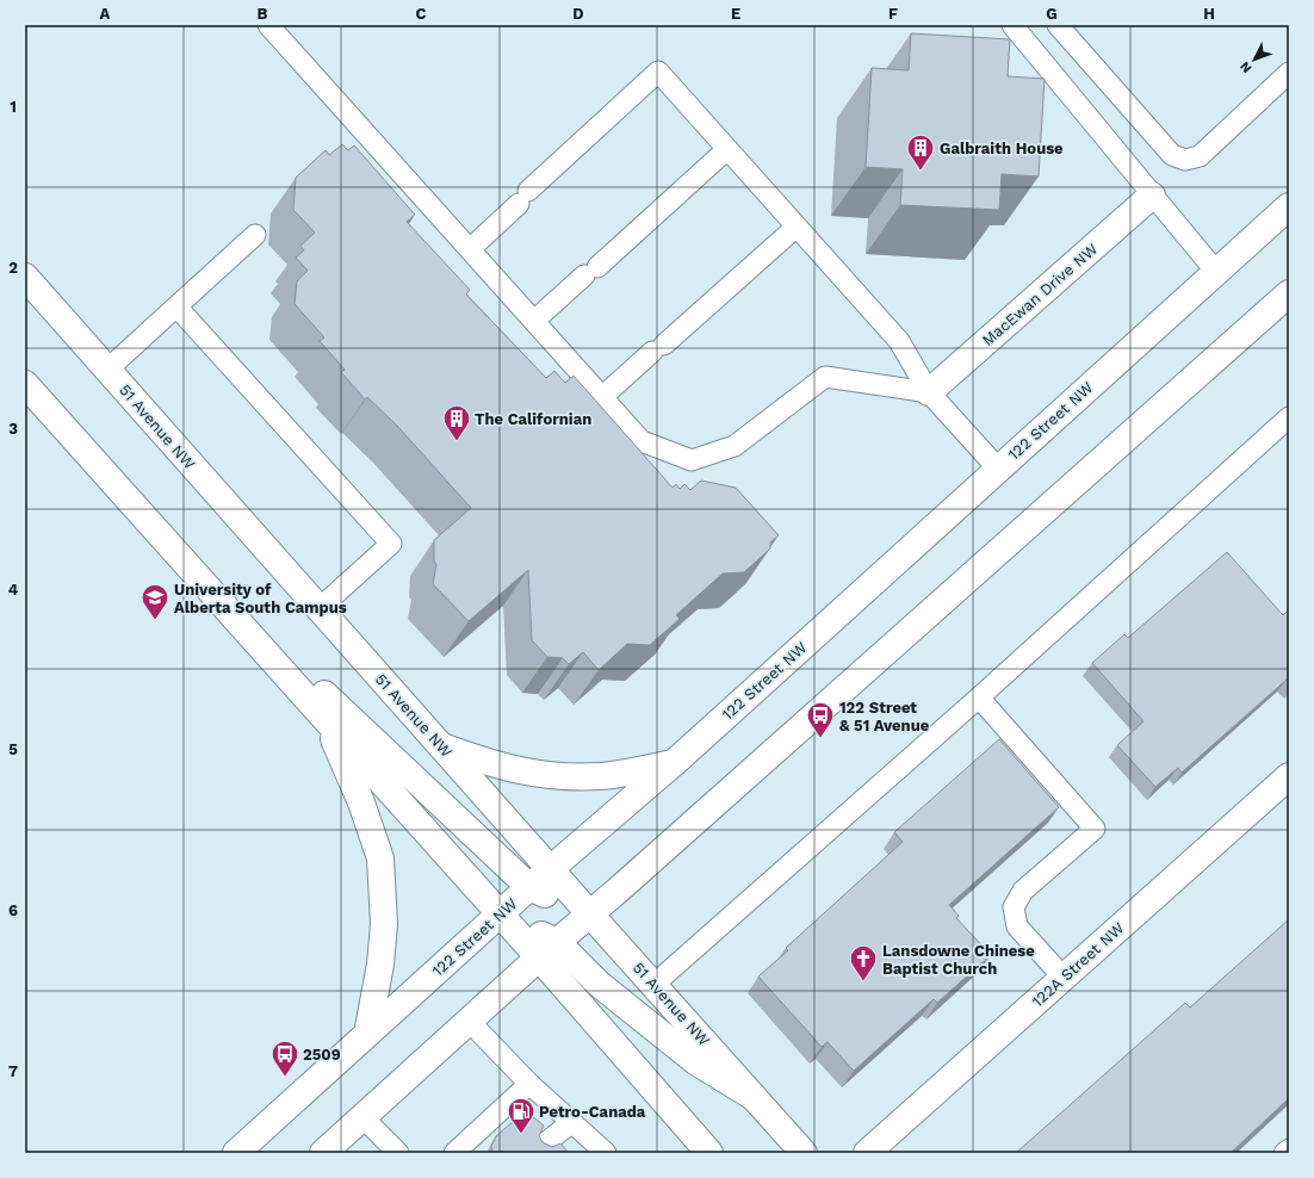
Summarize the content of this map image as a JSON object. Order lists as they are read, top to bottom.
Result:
{
  "streets": {
    "main road": [
      "MacEwan Drive NW",
      "122 Street NW",
      "51 Avenue NW",
      "122A Street NW"
    ]
  },
  "crossings": [
    ["122 Street NW", "51 Avenue NW"]
  ],
  "places": {
    "building": ["Galbraith House", "The Californian"],
    "school or university": ["University of Alberta South Campus"],
    "bus stop": ["122 Street & 51 Avenue", "2509"],
    "church": ["Lansdowne Chinese Baptist Church"],
    "fuel station": ["Petro-Canada"]
  },
  "north": "bottom left",
  "grid": {
    "columns": [
      "A",
      "B",
      "C",
      "D",
      "E",
      "F",
      "G",
      "H"
    ],
    "rows": [
      "1",
      "2",
      "3",
      "4",
      "5",
      "6",
      "7"
    ]
  }
}
